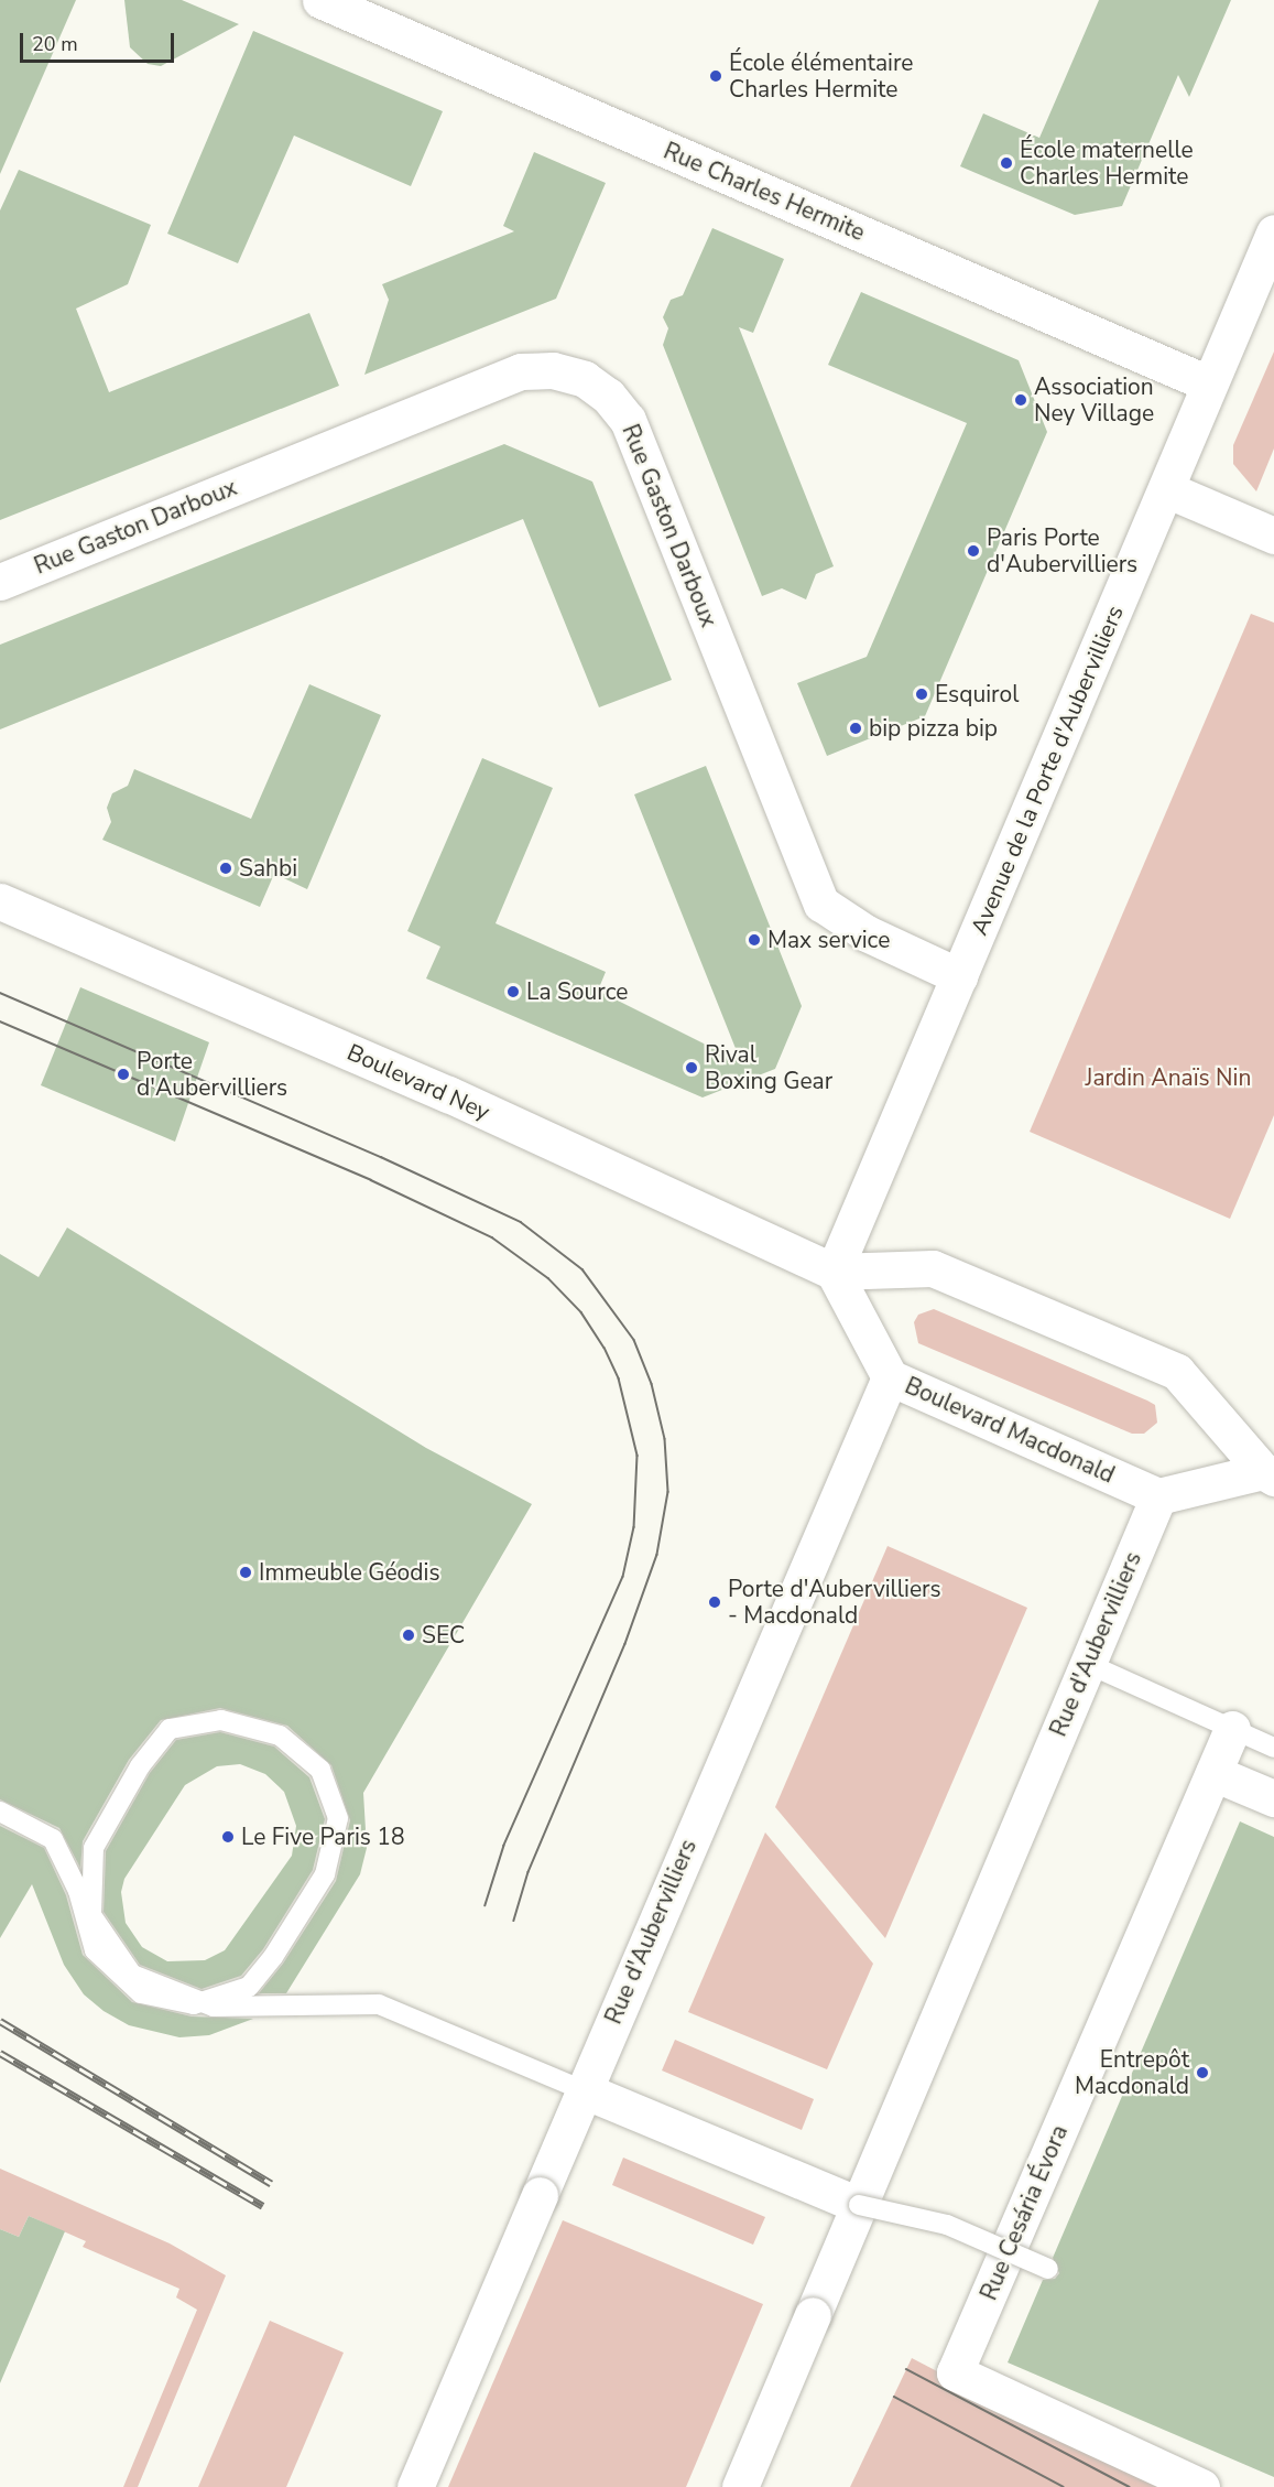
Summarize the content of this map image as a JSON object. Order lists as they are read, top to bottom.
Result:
{
  "streets": {
    "main road": [
      "Rue Charles Hermite",
      "Rue Gaston Darboux",
      "Avenue de la Porte d'Aubervilliers",
      "Boulevard Ney",
      "Boulevard Macdonald",
      "Rue d'Aubervilliers",
      "Rue Cesária Évora"
    ]
  },
  "crossings": [
    ["Rue Charles Hermite", "Avenue de la Porte d'Aubervilliers"],
    ["Rue Gaston Darboux", "Avenue de la Porte d'Aubervilliers"],
    ["Avenue de la Porte d'Aubervilliers", "Boulevard Ney"],
    ["Avenue de la Porte d'Aubervilliers", "Boulevard Macdonald"],
    ["Boulevard Ney", "Boulevard Macdonald"],
    ["Boulevard Macdonald", "Rue d'Aubervilliers"]
  ],
  "parks": ["Jardin Anaïs Nin"],
  "places": [
    "École élémentaire Charles Hermite",
    "École maternelle Charles Hermite",
    "Association Ney Village",
    "Paris Porte d'Aubervilliers",
    "Esquirol",
    "bip pizza bip",
    "Sahbi",
    "Max service",
    "La Source",
    "Rival Boxing Gear",
    "Porte d'Aubervilliers",
    "Immeuble Géodis",
    "Porte d'Aubervilliers - Macdonald",
    "SEC",
    "Le Five Paris 18",
    "Entrepôt Macdonald"
  ],
  "scale_bar": "20 m"
}
